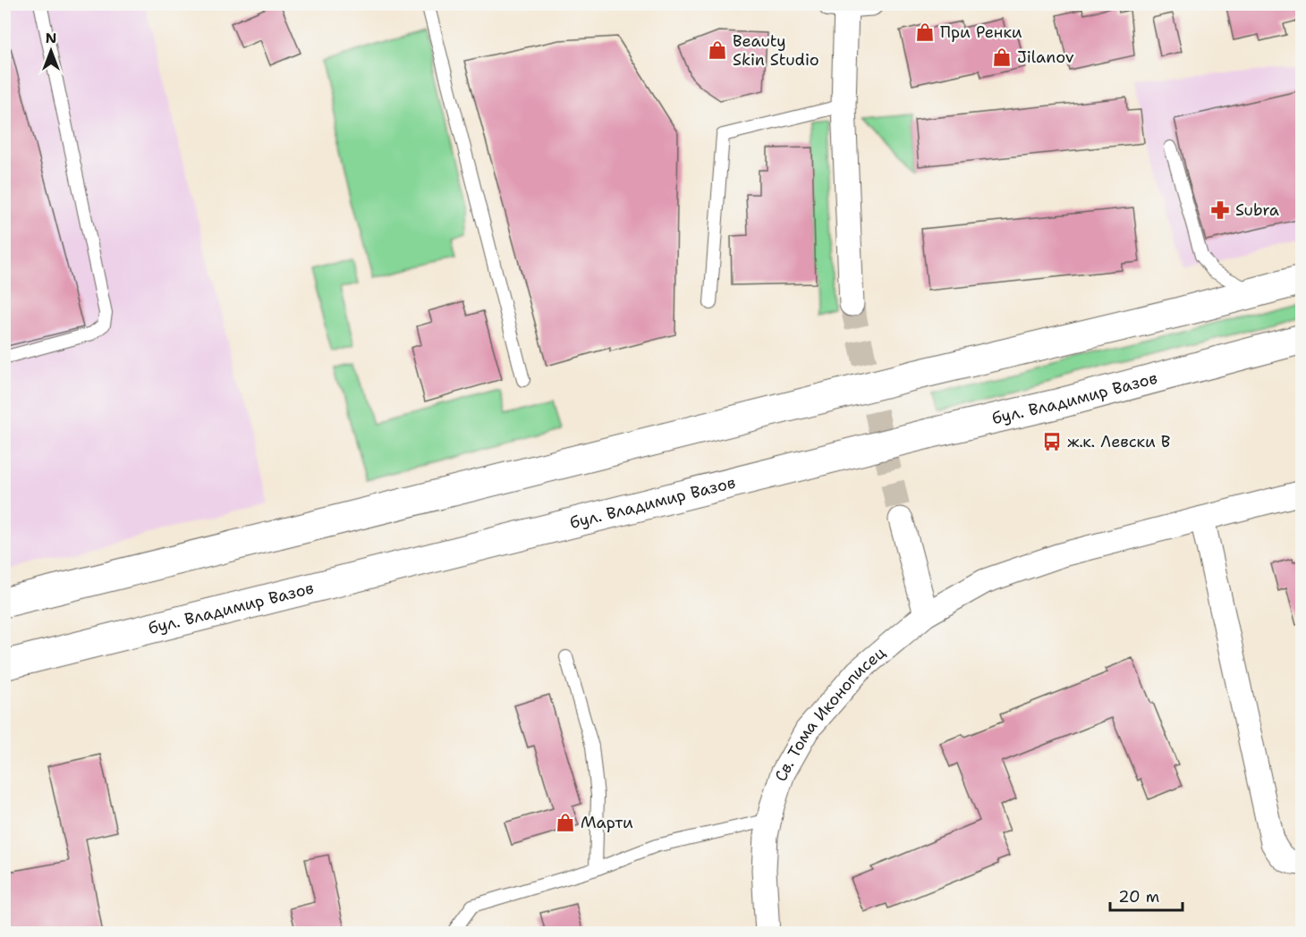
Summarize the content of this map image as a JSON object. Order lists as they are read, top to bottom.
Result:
{
  "streets": {
    "main road": ["бул. Владимир Вазов"],
    "street": ["Св. Тома Иконописец"]
  },
  "places": {
    "shop": [
      "При Ренки",
      "Beauty Skin Studio",
      "Jilanov",
      "Марти"
    ],
    "pharmacy": ["Subra"],
    "bus stop": ["ж.к. Левски В"]
  },
  "scale_bar": "20 m",
  "north": "top"
}
